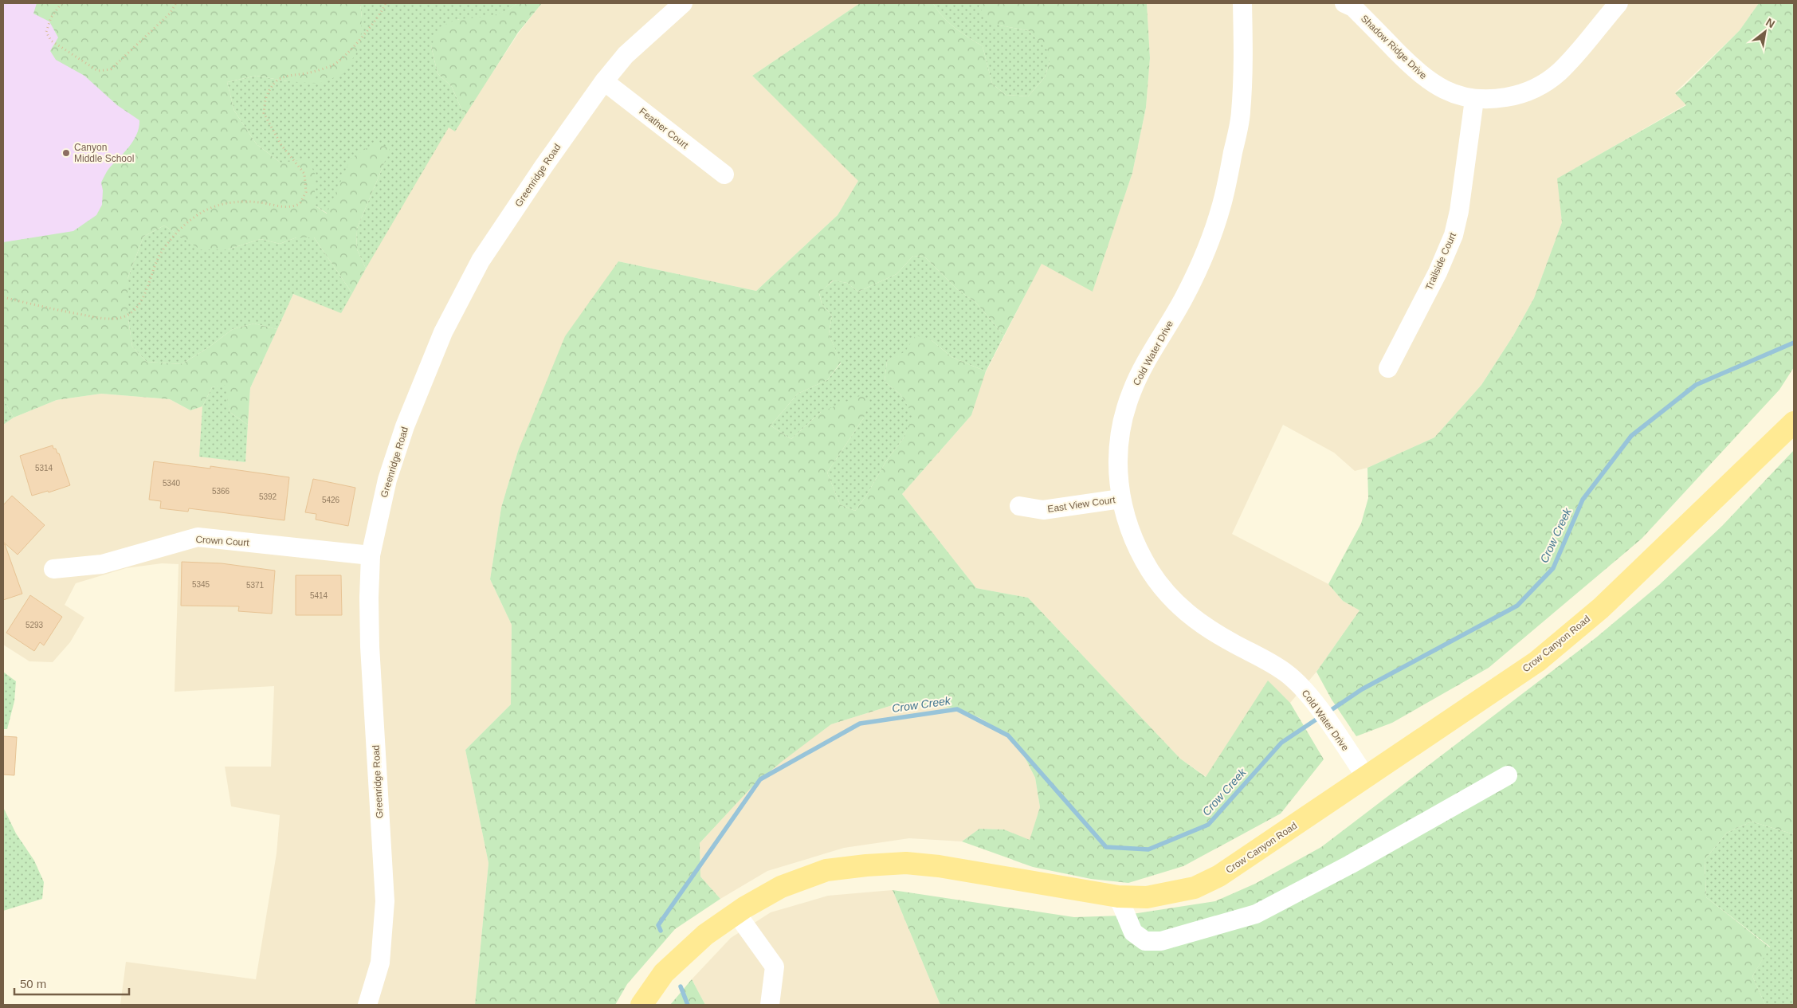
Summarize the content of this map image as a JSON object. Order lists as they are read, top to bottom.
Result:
{
  "streets": {
    "main road": ["Crow Canyon Road"],
    "street": [
      "Shadow Ridge Drive",
      "Feather Court",
      "Greenridge Road",
      "Trailside Court",
      "Cold Water Drive",
      "East View Court",
      "Crown Court"
    ]
  },
  "crossings": [
    ["Shadow Ridge Drive", "Trailside Court"],
    ["Feather Court", "Greenridge Road"],
    ["Greenridge Road", "Crown Court"],
    ["Cold Water Drive", "East View Court"],
    ["Cold Water Drive", "Crow Canyon Road"]
  ],
  "water": ["Crow Creek"],
  "places": ["Canyon Middle School"],
  "house_numbers": [
    "5314",
    "5340",
    "5366",
    "5392",
    "5426",
    "5345",
    "5371",
    "5414",
    "5293"
  ],
  "scale_bar": "50 m",
  "north": "top right"
}
